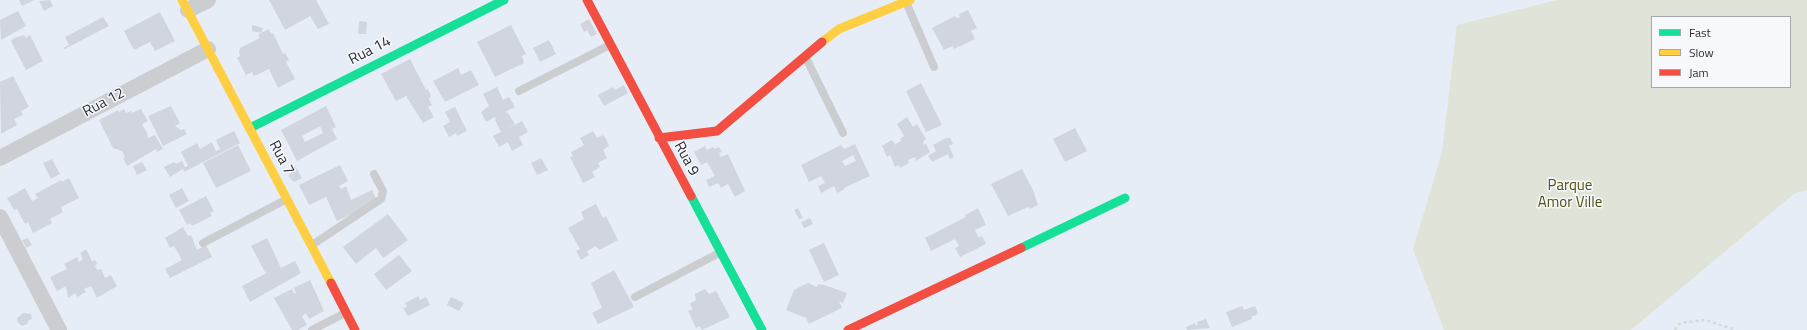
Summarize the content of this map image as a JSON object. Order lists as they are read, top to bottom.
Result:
{
  "streets": {
    "street": [
      "Rua 14",
      "Rua 12",
      "Rua 7",
      "Rua 9"
    ]
  },
  "crossings": [
    ["Rua 14", "Rua 7"],
    ["Rua 12", "Rua 7"]
  ],
  "parks": ["Parque Amor Ville"],
  "legend": ["Fast", "Slow", "Jam"]
}
